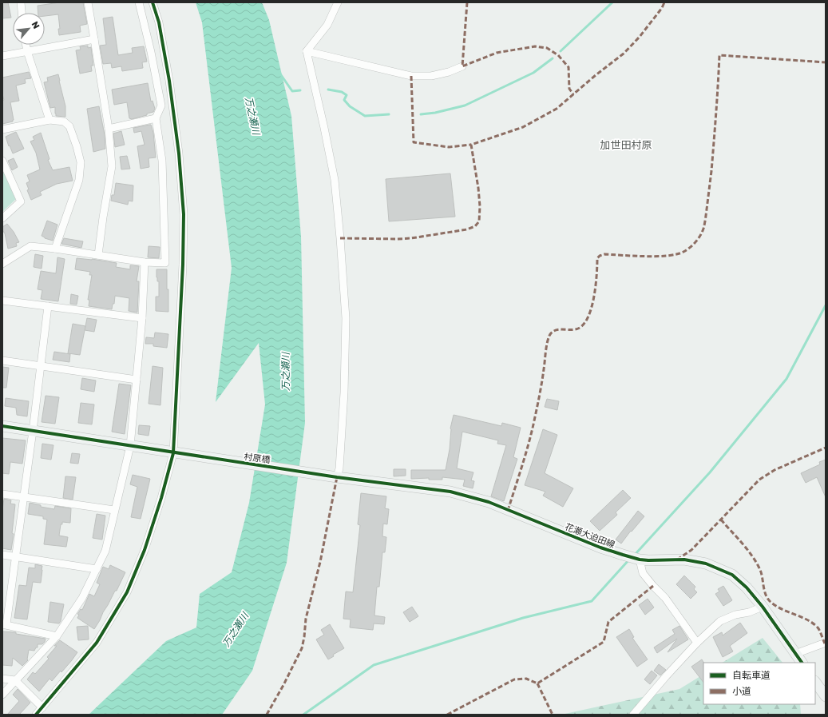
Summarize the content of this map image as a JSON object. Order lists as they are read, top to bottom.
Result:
{
  "streets": {
    "street": ["村原橋", "花瀬大迫田線"]
  },
  "crossings": [
    ["村原橋", "花瀬大迫田線"]
  ],
  "districts": ["加世田村原"],
  "water": ["万之瀬川"],
  "legend": ["自転車道", "小道"],
  "north": "top right"
}
